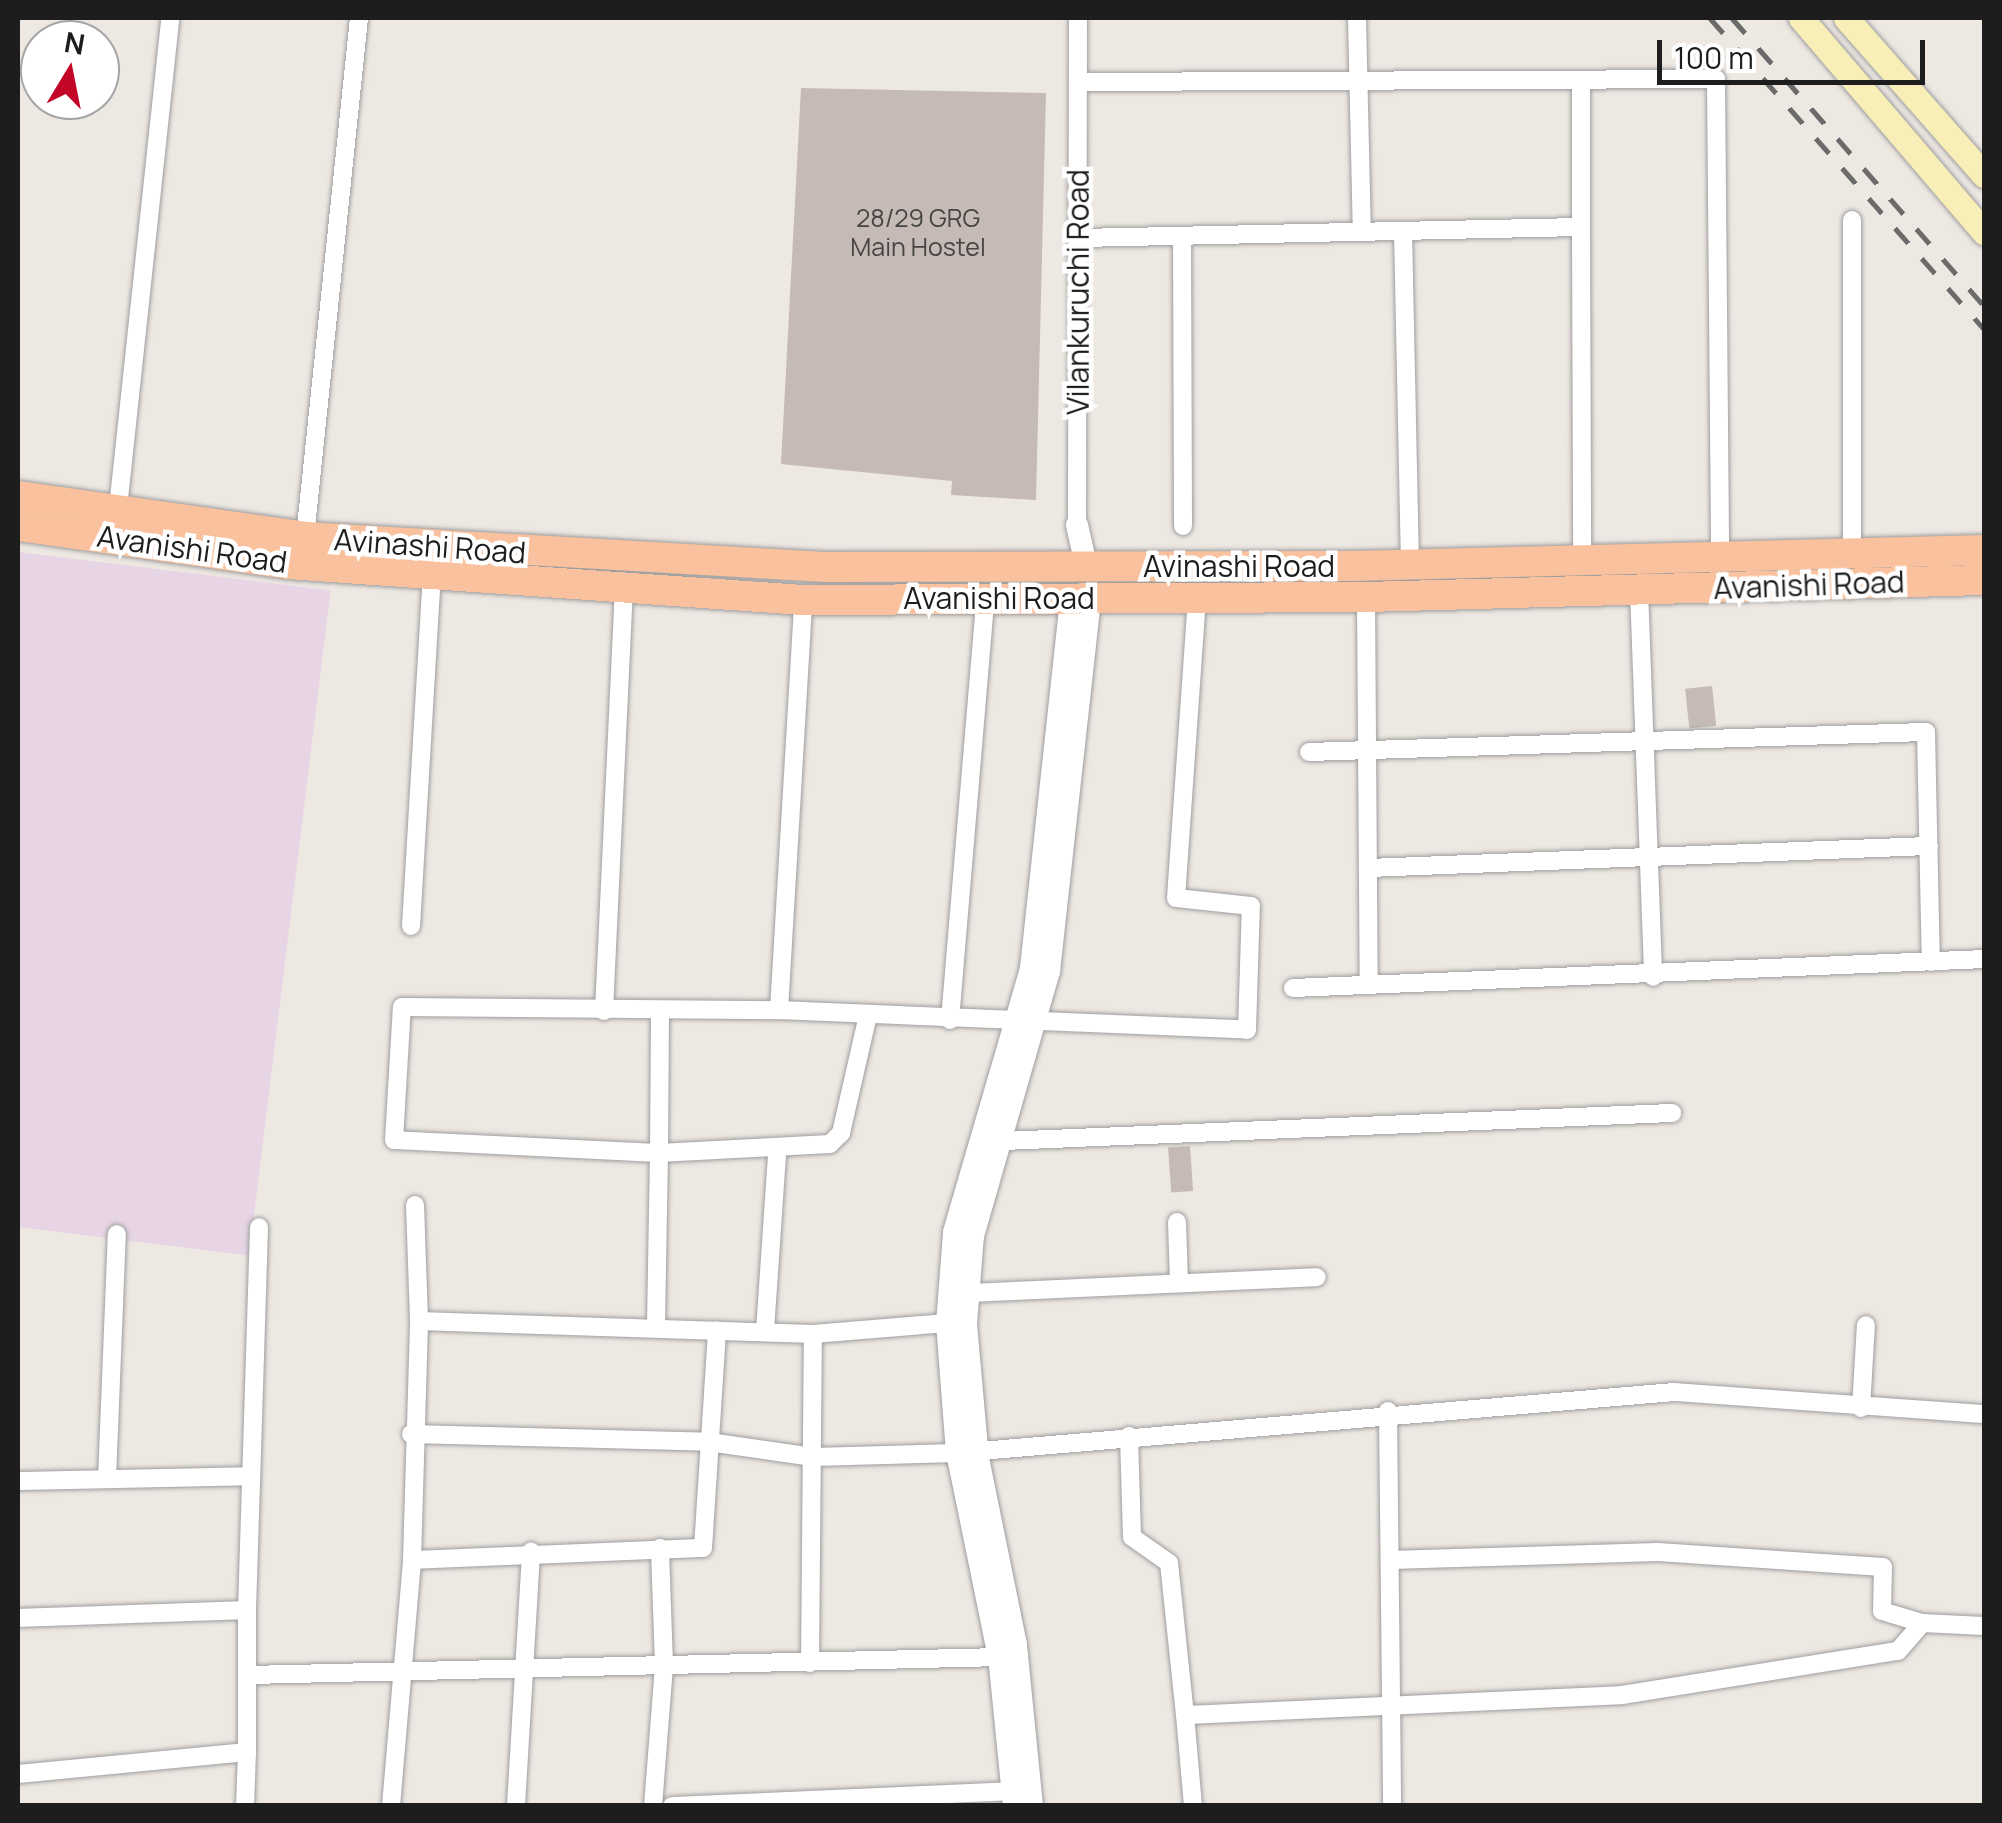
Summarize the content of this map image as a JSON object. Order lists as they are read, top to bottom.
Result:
{
  "streets": {
    "main road": ["Avinashi Road", "Avanishi Road"],
    "street": ["Vilankuruchi Road"]
  },
  "crossings": [
    ["Vilankuruchi Road", "Avinashi Road"],
    ["Avinashi Road", "Avanishi Road"]
  ],
  "house_numbers": ["28/29 GRG Main Hostel"],
  "scale_bar": "100 m",
  "north": "top"
}
